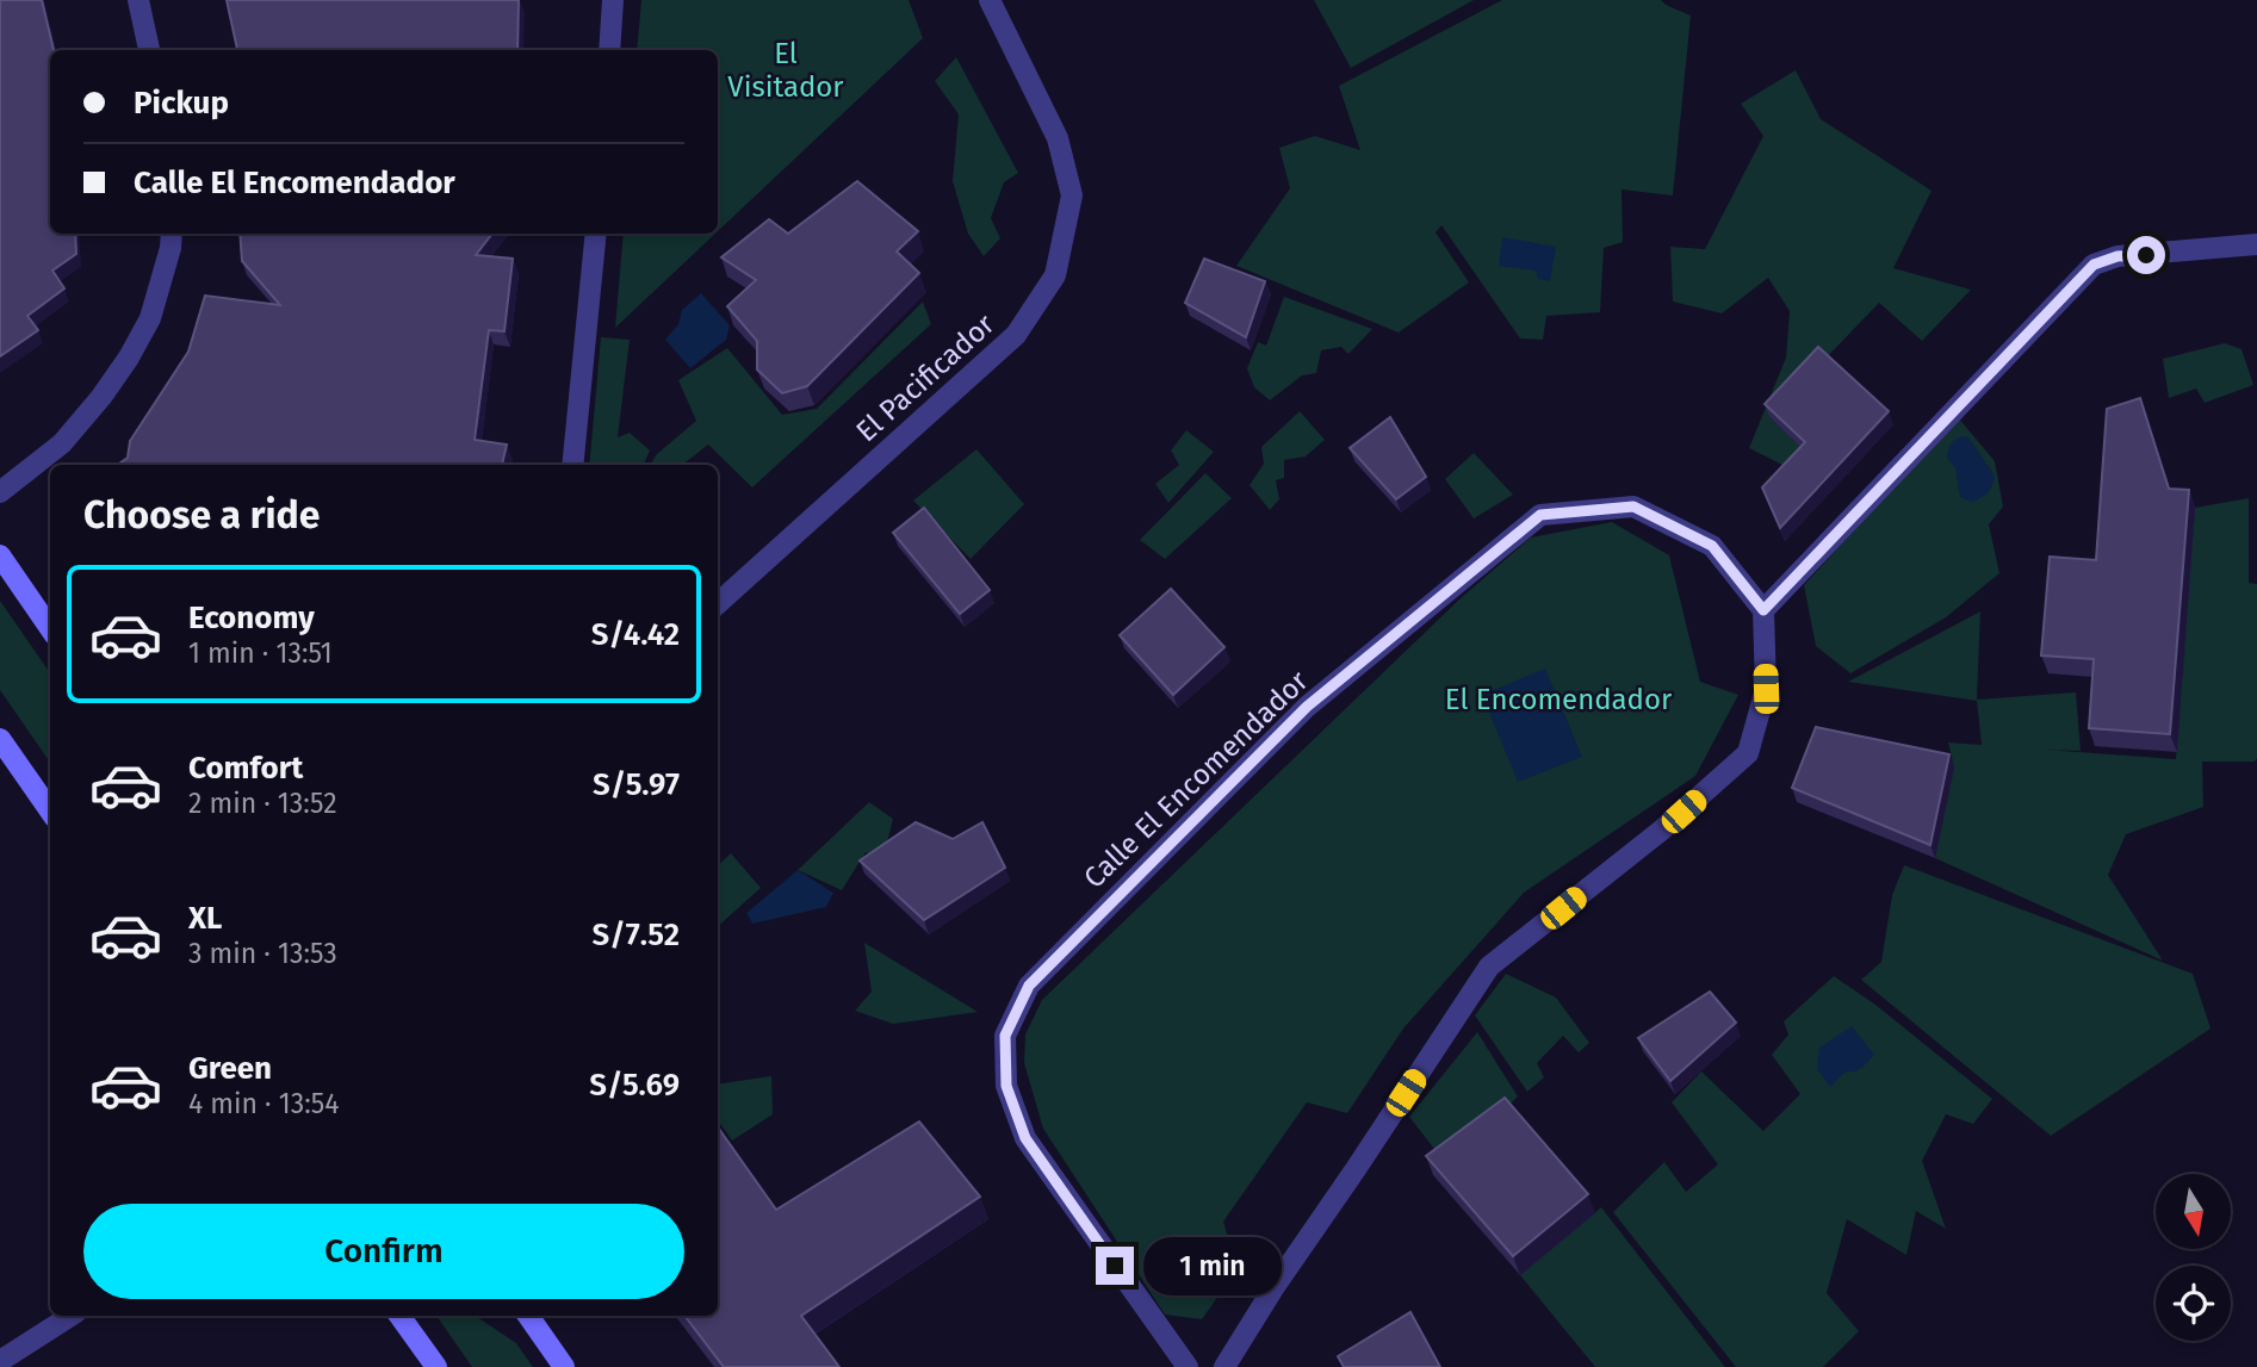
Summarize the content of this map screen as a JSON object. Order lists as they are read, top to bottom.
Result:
{
  "streets": {
    "street": ["El Pacificador", "Calle El Encomendador"]
  },
  "parks": ["El Visitador", "El Encomendador"],
  "north": "bottom",
  "page": {
    "banner": ["Pickup", "Calle El Encomendador"],
    "heading": "Choose a ride",
    "list": [
      {
        "name": "Economy",
        "note": "1 min · 13:51",
        "value": "S/4.42"
      },
      {
        "name": "Comfort",
        "note": "2 min · 13:52",
        "value": "S/5.97"
      },
      {
        "name": "XL",
        "note": "3 min · 13:53",
        "value": "S/7.52"
      },
      {
        "name": "Green",
        "note": "4 min · 13:54",
        "value": "S/5.69"
      }
    ],
    "buttons": "Confirm",
    "bubble": "1 min"
  }
}
